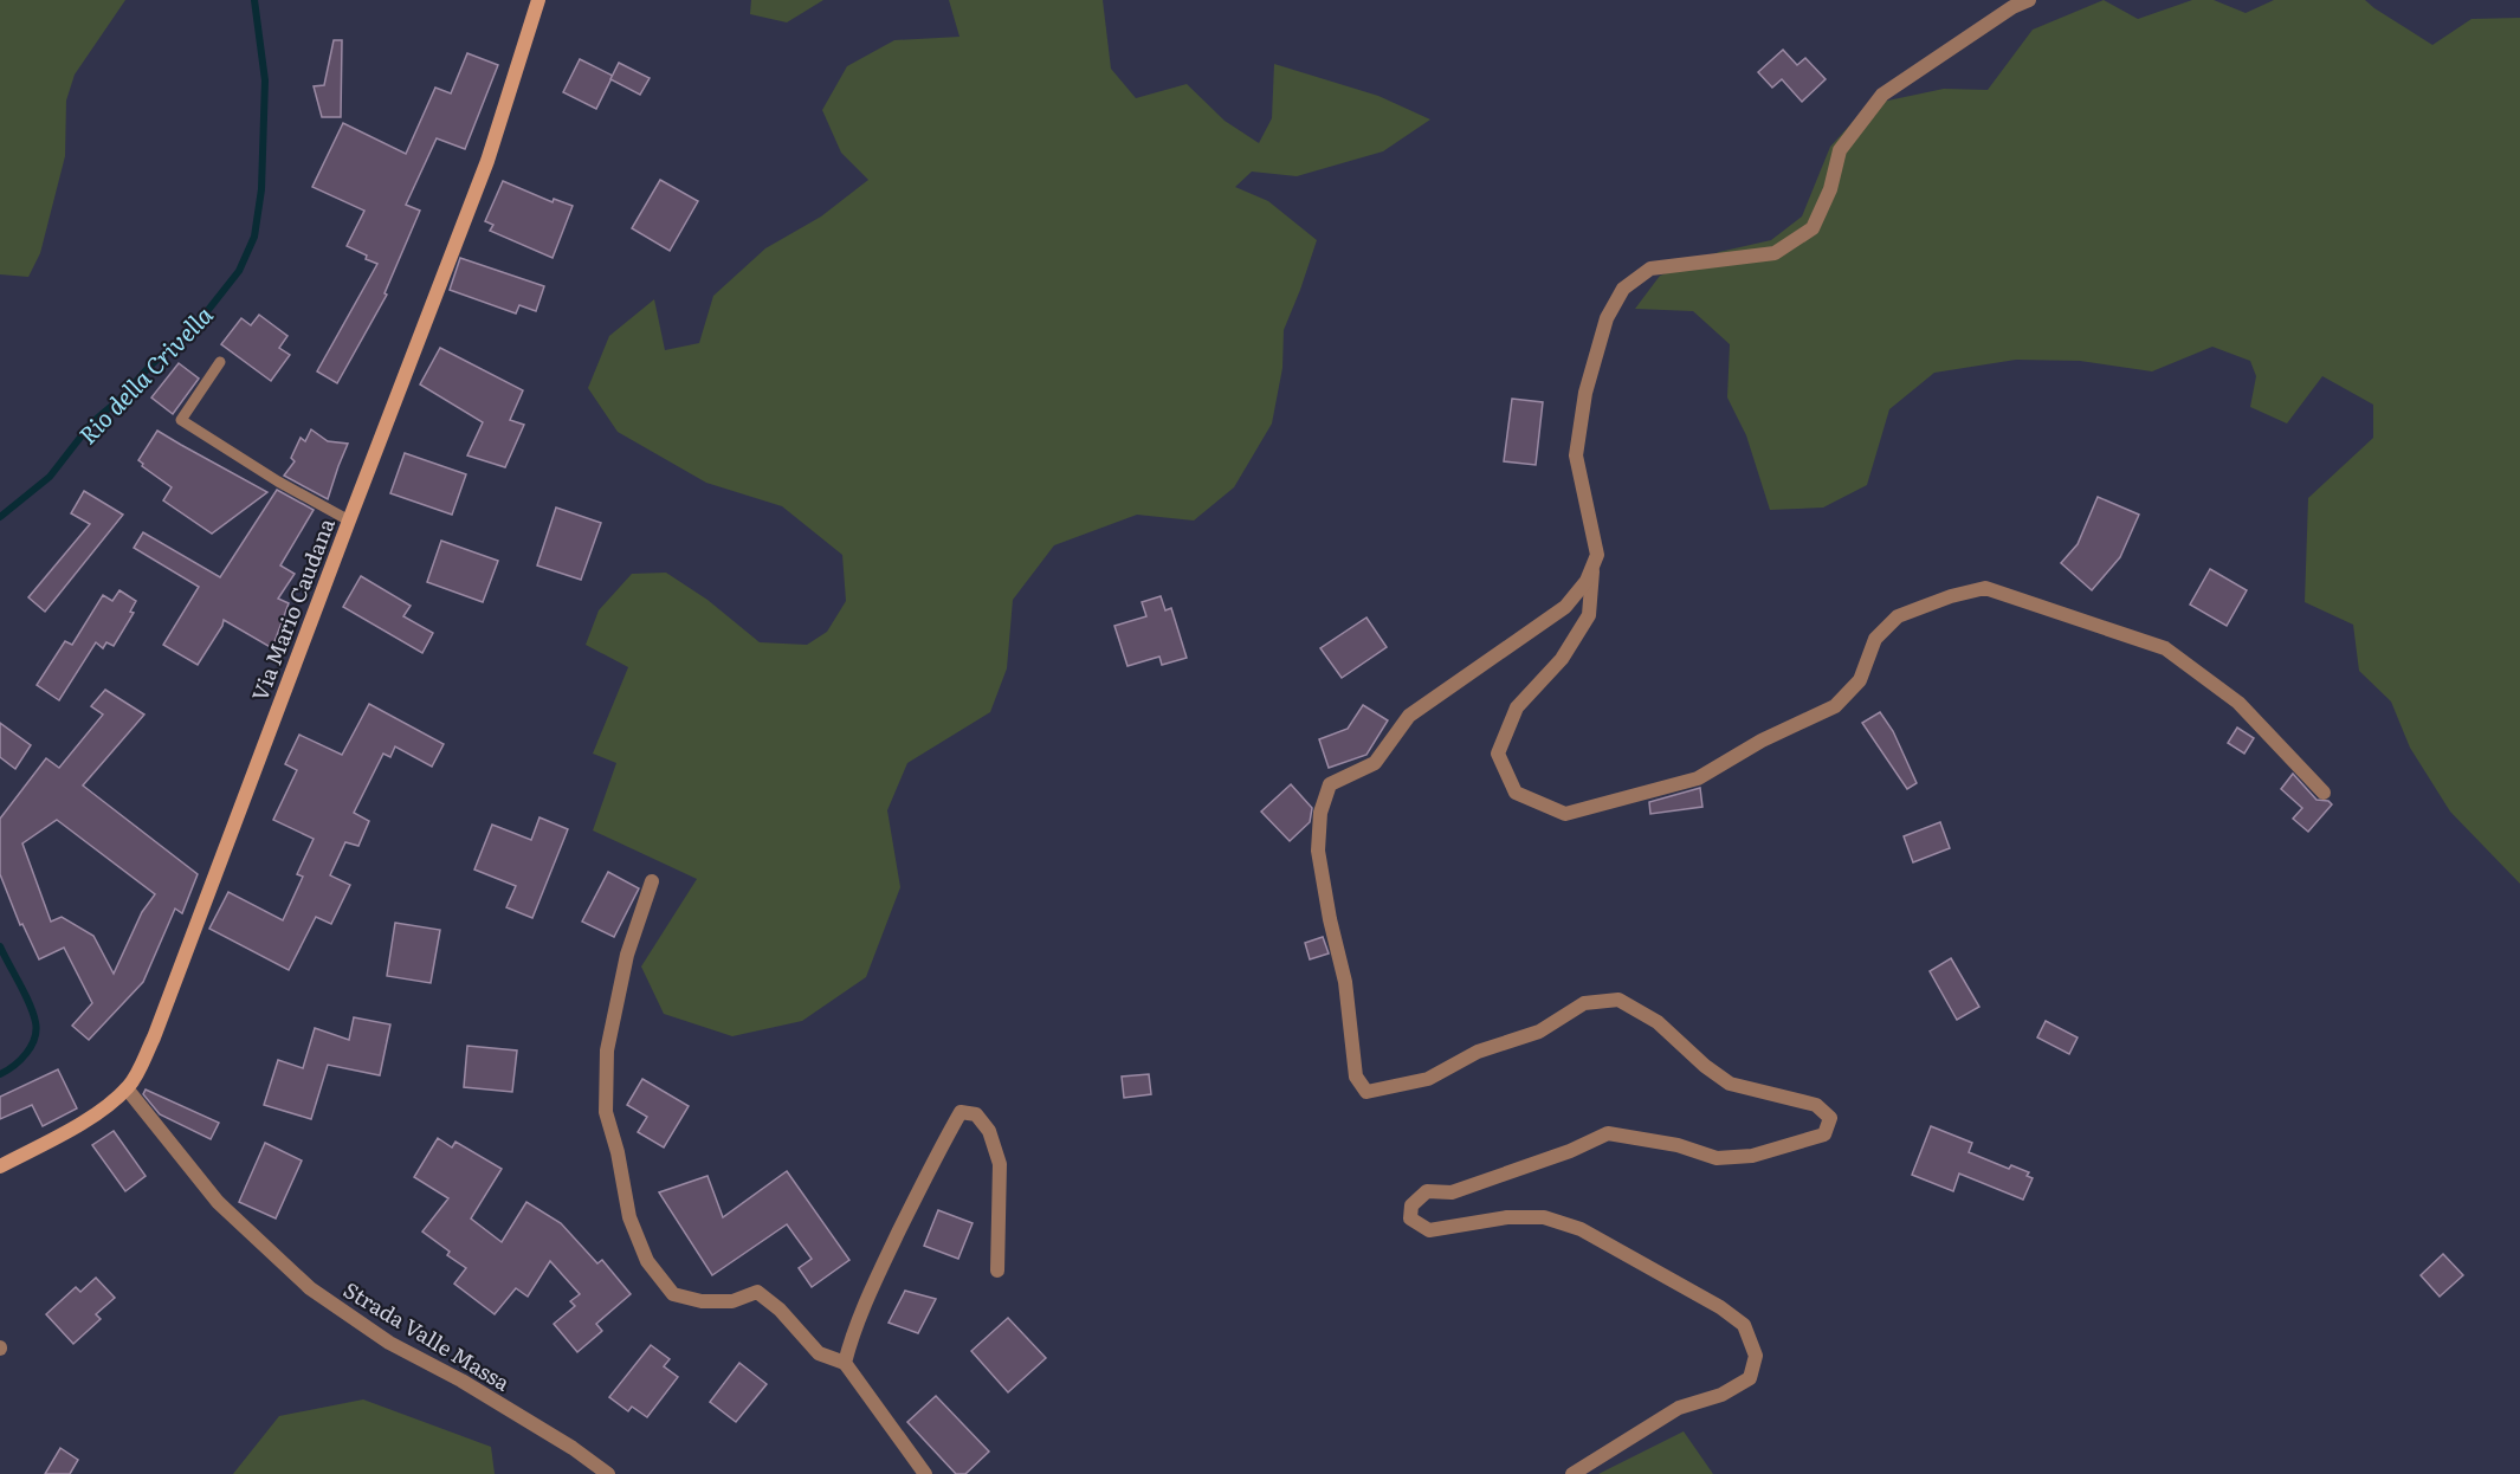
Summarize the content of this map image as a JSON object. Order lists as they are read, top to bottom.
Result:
{
  "streets": {
    "main road": ["Via Mario Caudana"],
    "street": ["Strada Valle Massa"]
  },
  "crossings": [
    ["Via Mario Caudana", "Strada Valle Massa"]
  ],
  "water": ["Rio della Crivella"]
}
